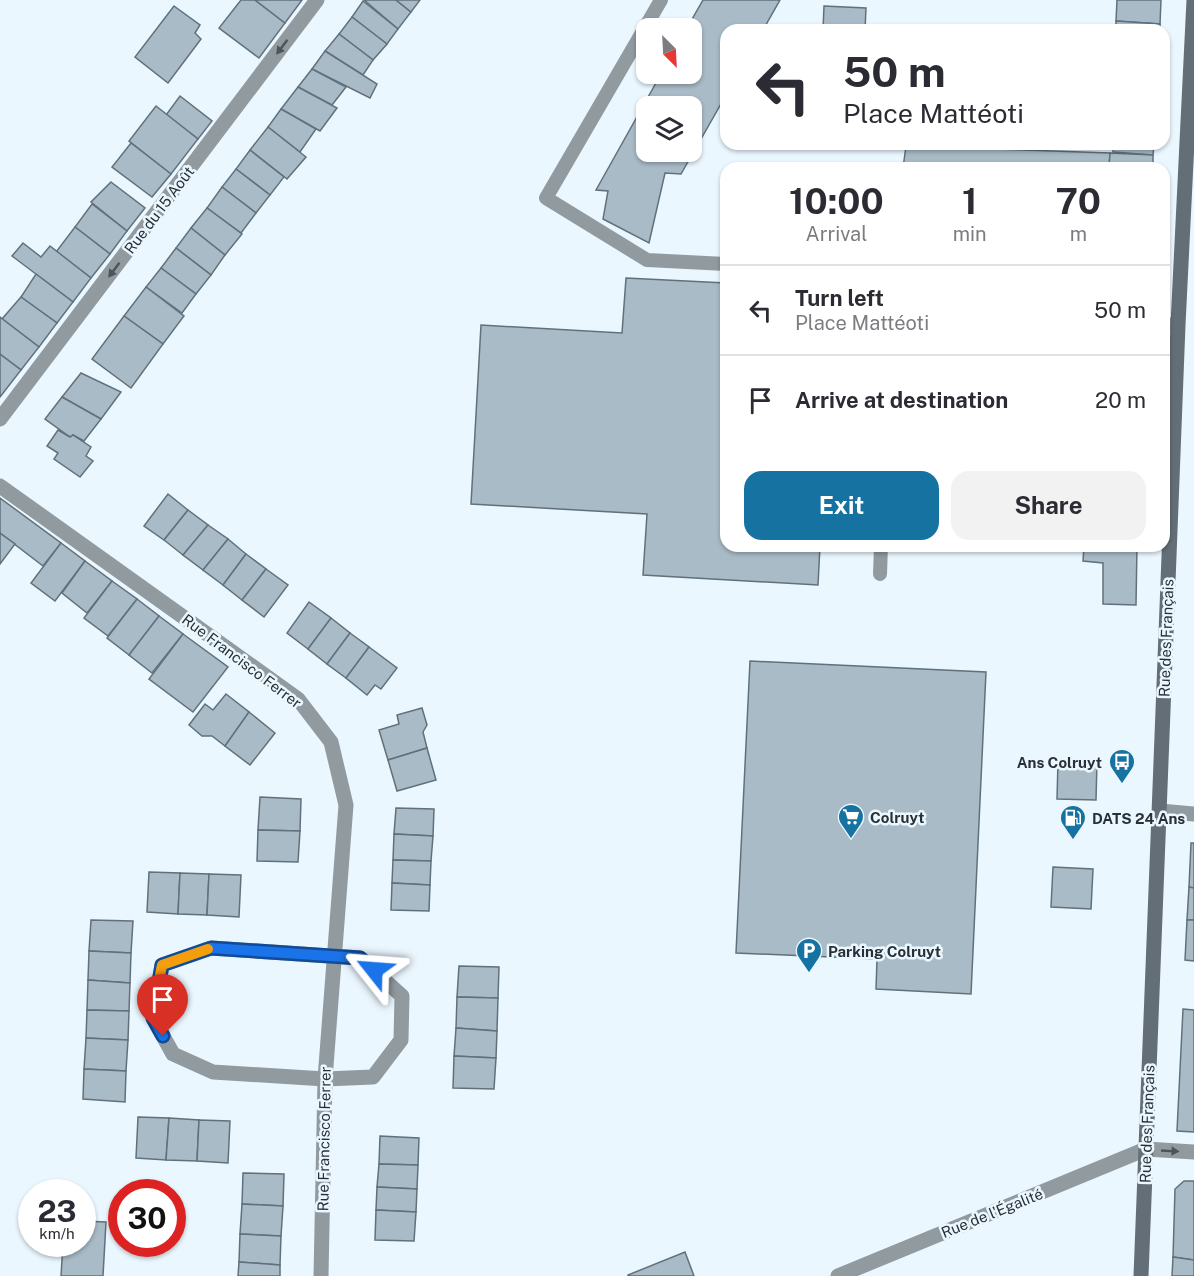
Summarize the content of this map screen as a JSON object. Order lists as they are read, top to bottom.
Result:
{
  "streets": {
    "main road": ["Rue des Français"],
    "street": ["Rue du 15 Août", "Rue Francisco Ferrer", "Rue de l'Égalité"]
  },
  "crossings": [
    ["Rue des Français", "Rue de l'Égalité"]
  ],
  "one_way": ["Rue du 15 Août"],
  "places": {
    "bus stop": ["Ans Colruyt"],
    "supermarket": ["Colruyt"],
    "fuel station": ["DATS 24 Ans"],
    "parking": ["Parking Colruyt"]
  },
  "north": "bottom right",
  "page": {
    "turn": ["50 m", "Place Mattéoti"],
    "eta": [
      "10:00",
      "Arrival",
      "1",
      "min",
      "70",
      "m"
    ],
    "list": [
      {
        "name": "Turn left",
        "note": "Place Mattéoti",
        "value": "50 m"
      },
      {
        "name": "Arrive at destination",
        "value": "20 m"
      }
    ],
    "buttons": ["Exit", "Share"],
    "speed": "23 km/h",
    "limit": "30"
  }
}
